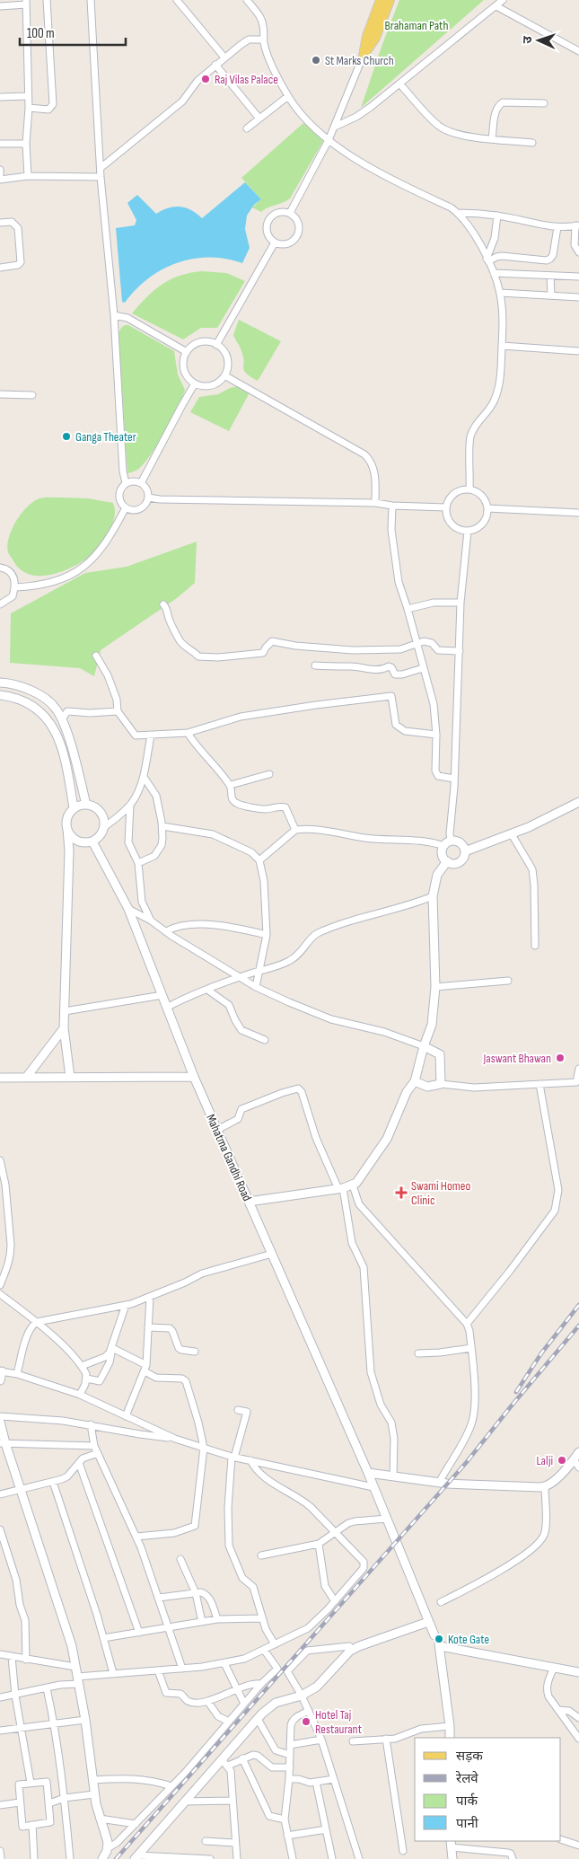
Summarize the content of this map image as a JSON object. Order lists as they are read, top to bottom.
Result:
{
  "streets": {
    "street": ["Mahatma Gandhi Road"]
  },
  "parks": ["Brahaman Path"],
  "places": {
    "other": [
      "St Marks Church",
      "Raj Vilas Palace",
      "Ganga Theater",
      "Jaswant Bhawan",
      "Lalji",
      "Kote Gate",
      "Hotel Taj Restaurant"
    ],
    "health": ["Swami Homeo Clinic"]
  },
  "legend": [
    "सड़क",
    "रेलवे",
    "पार्क",
    "पानी"
  ],
  "scale_bar": "100 m",
  "north": "left"
}
